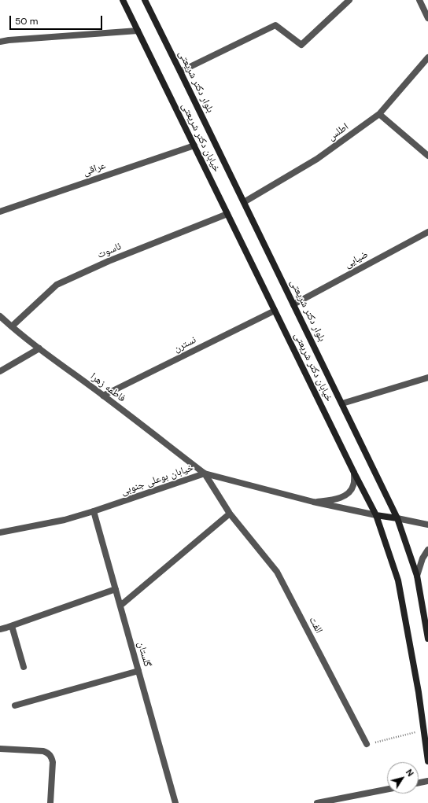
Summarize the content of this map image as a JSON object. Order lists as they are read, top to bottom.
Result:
{
  "streets": {
    "main road": ["بلوار دکتر شریعتی", "خیابان دکتر شریعتی"],
    "street": [
      "اطلس",
      "عراقی",
      "ئاسوت",
      "ضیایی",
      "نسترن",
      "فاطمه زهرا",
      "خیابان بوعلی جنوبی",
      "الفت",
      "گلستان"
    ]
  },
  "crossings": [
    ["بلوار دکتر شریعتی", "اطلس"],
    ["بلوار دکتر شریعتی", "ضیایی"],
    ["خیابان دکتر شریعتی", "عراقی"],
    ["خیابان دکتر شریعتی", "ئاسوت"],
    ["خیابان دکتر شریعتی", "نسترن"],
    ["خیابان دکتر شریعتی", "خیابان بوعلی جنوبی"],
    ["ئاسوت", "فاطمه زهرا"],
    ["نسترن", "فاطمه زهرا"],
    ["فاطمه زهرا", "خیابان بوعلی جنوبی"],
    ["فاطمه زهرا", "الفت"],
    ["خیابان بوعلی جنوبی", "الفت"],
    ["خیابان بوعلی جنوبی", "گلستان"]
  ],
  "scale_bar": "50 m",
  "north": "top right"
}
